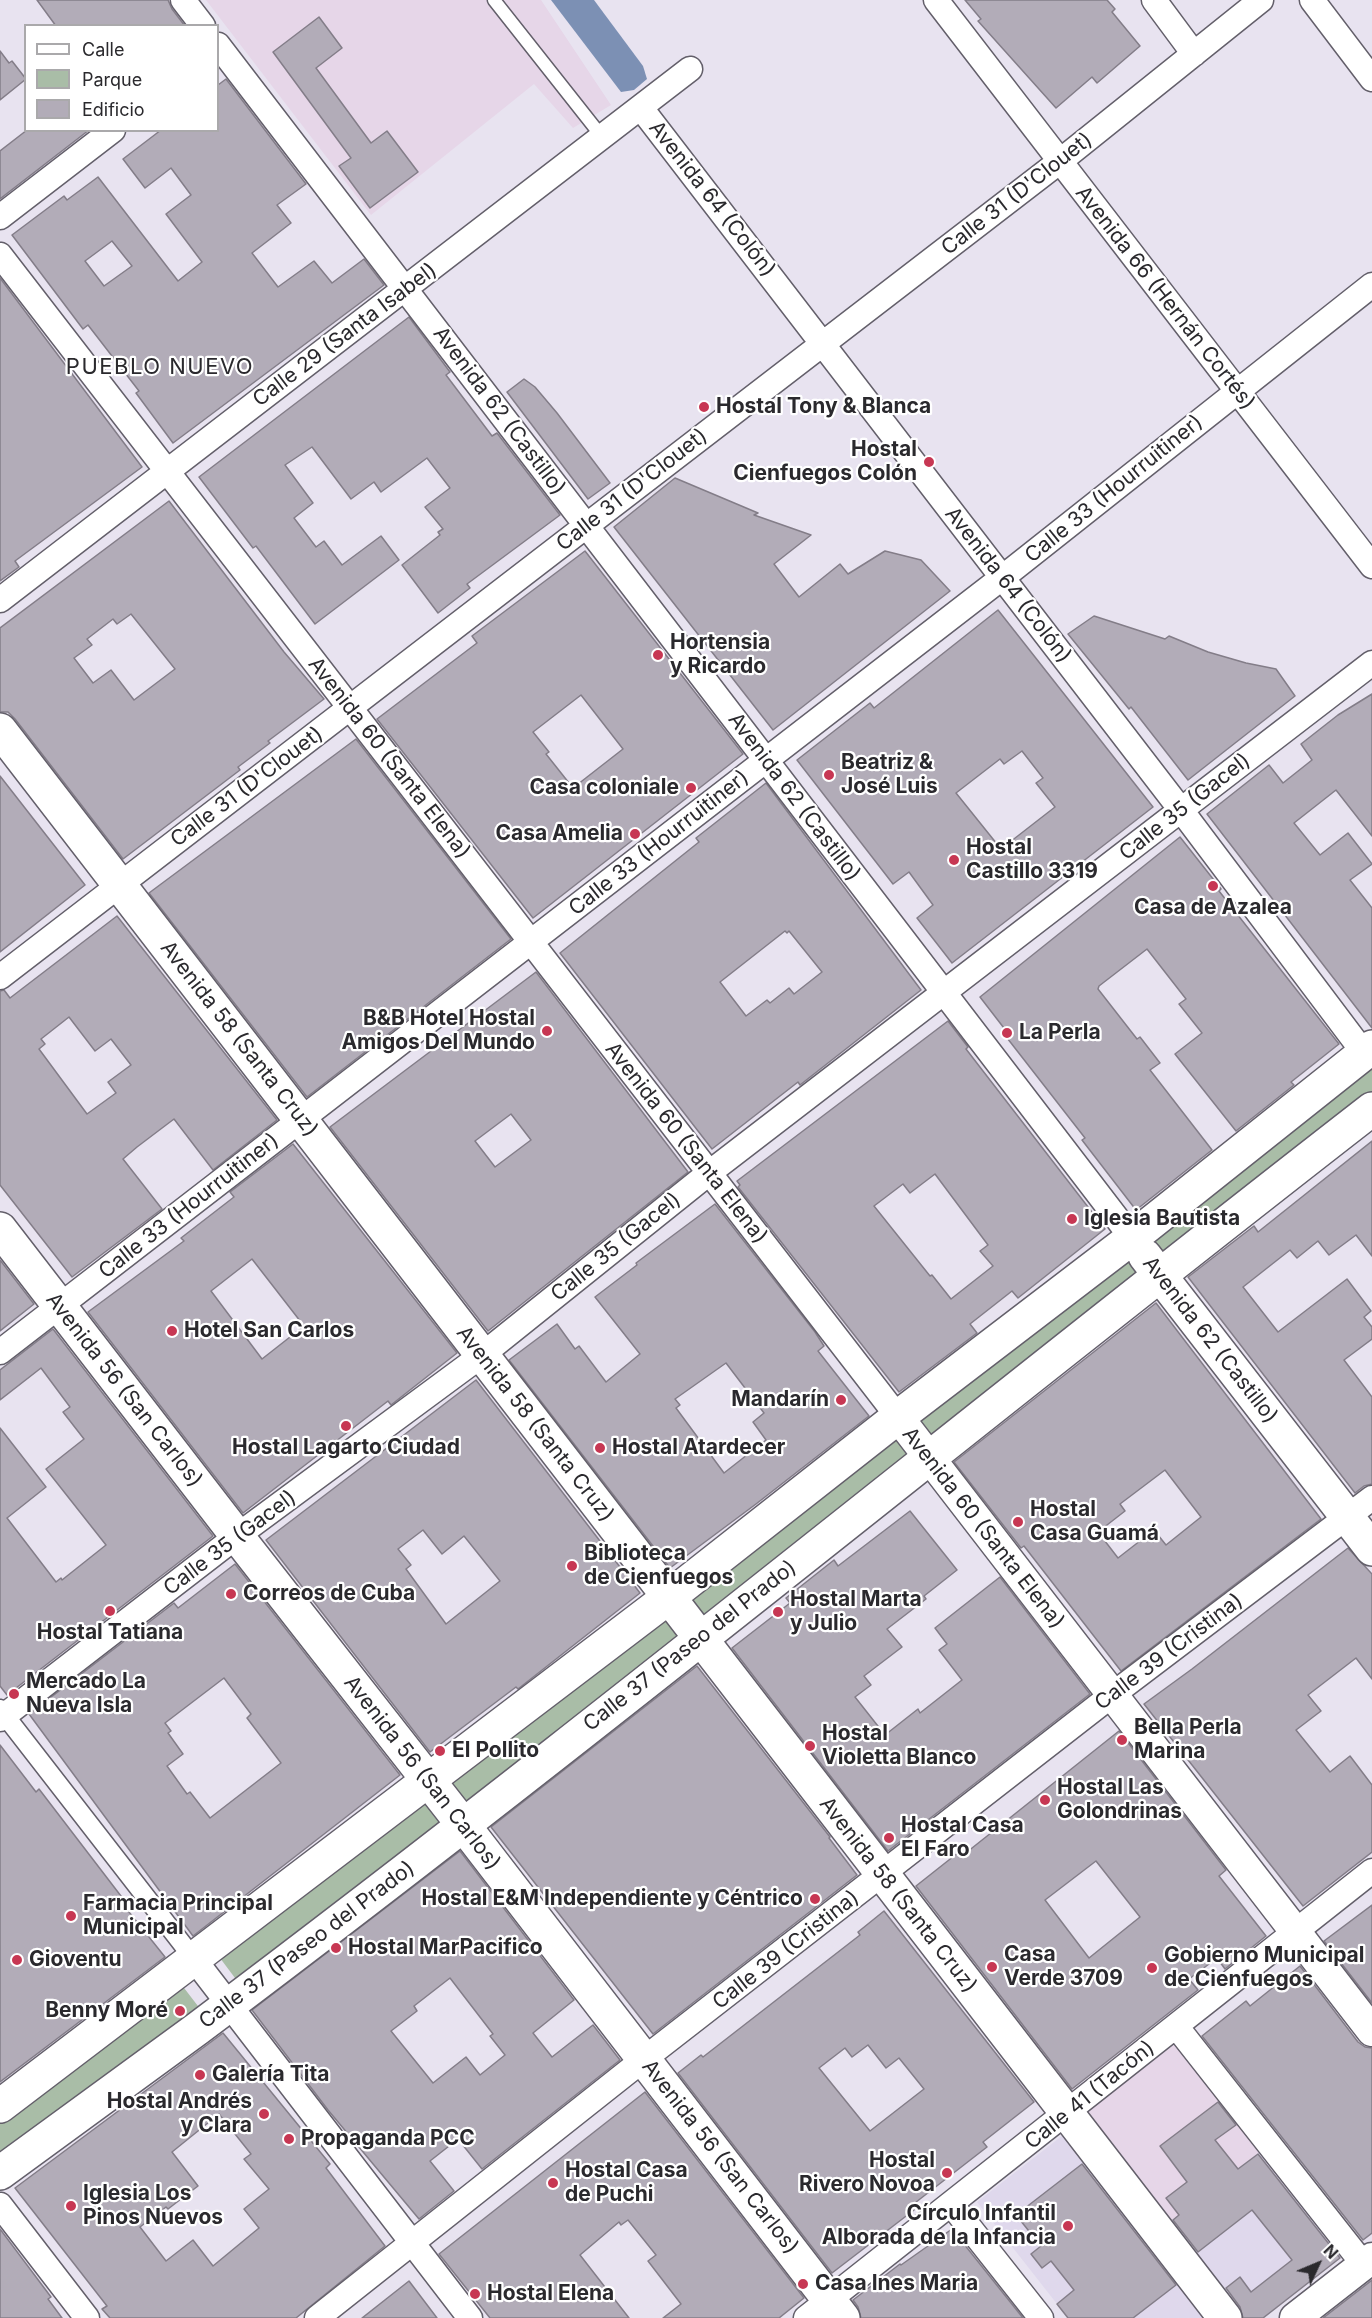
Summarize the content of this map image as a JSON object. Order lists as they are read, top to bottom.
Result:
{
  "streets": {
    "main road": [
      "Avenida 62 (Castillo)",
      "Avenida 58 (Santa Cruz)",
      "Avenida 56 (San Carlos)",
      "Calle 37 (Paseo del Prado)"
    ],
    "street": [
      "Calle 31 (D'Clouet)",
      "Avenida 64 (Colón)",
      "Avenida 66 (Hernán Cortés)",
      "Calle 29 (Santa Isabel)",
      "Calle 33 (Hourruitiner)",
      "Avenida 60 (Santa Elena)",
      "Calle 35 (Gacel)",
      "Calle 39 (Cristina)",
      "Calle 41 (Tacón)"
    ]
  },
  "crossings": [
    ["Calle 31 (D'Clouet)", "Avenida 64 (Colón)"],
    ["Calle 31 (D'Clouet)", "Avenida 66 (Hernán Cortés)"],
    ["Calle 31 (D'Clouet)", "Avenida 62 (Castillo)"],
    ["Calle 31 (D'Clouet)", "Avenida 60 (Santa Elena)"],
    ["Calle 31 (D'Clouet)", "Avenida 58 (Santa Cruz)"],
    ["Avenida 64 (Colón)", "Calle 29 (Santa Isabel)"],
    ["Avenida 64 (Colón)", "Calle 33 (Hourruitiner)"],
    ["Avenida 64 (Colón)", "Calle 35 (Gacel)"],
    ["Avenida 66 (Hernán Cortés)", "Calle 33 (Hourruitiner)"],
    ["Calle 29 (Santa Isabel)", "Avenida 62 (Castillo)"],
    ["Calle 29 (Santa Isabel)", "Avenida 60 (Santa Elena)"],
    ["Avenida 62 (Castillo)", "Calle 33 (Hourruitiner)"],
    ["Avenida 62 (Castillo)", "Calle 35 (Gacel)"],
    ["Avenida 62 (Castillo)", "Calle 37 (Paseo del Prado)"],
    ["Avenida 62 (Castillo)", "Calle 39 (Cristina)"],
    ["Calle 33 (Hourruitiner)", "Avenida 60 (Santa Elena)"],
    ["Calle 33 (Hourruitiner)", "Avenida 58 (Santa Cruz)"],
    ["Calle 33 (Hourruitiner)", "Avenida 56 (San Carlos)"],
    ["Avenida 60 (Santa Elena)", "Calle 35 (Gacel)"],
    ["Avenida 60 (Santa Elena)", "Calle 37 (Paseo del Prado)"],
    ["Avenida 60 (Santa Elena)", "Calle 39 (Cristina)"],
    ["Avenida 60 (Santa Elena)", "Calle 41 (Tacón)"],
    ["Calle 35 (Gacel)", "Avenida 58 (Santa Cruz)"],
    ["Calle 35 (Gacel)", "Avenida 56 (San Carlos)"],
    ["Avenida 58 (Santa Cruz)", "Calle 37 (Paseo del Prado)"],
    ["Avenida 58 (Santa Cruz)", "Calle 39 (Cristina)"],
    ["Avenida 58 (Santa Cruz)", "Calle 41 (Tacón)"],
    ["Avenida 56 (San Carlos)", "Calle 37 (Paseo del Prado)"],
    ["Avenida 56 (San Carlos)", "Calle 39 (Cristina)"],
    ["Avenida 56 (San Carlos)", "Calle 41 (Tacón)"]
  ],
  "districts": ["PUEBLO NUEVO"],
  "places": [
    "Hostal Tony & Blanca",
    "Hostal Cienfuegos Colón",
    "Hortensia y Ricardo",
    "Beatriz & José Luis",
    "Casa coloniale",
    "Casa Amelia",
    "Hostal Castillo 3319",
    "Casa de Azalea",
    "B&B Hotel Hostal Amigos Del Mundo",
    "La Perla",
    "Iglesia Bautista",
    "Hotel San Carlos",
    "Mandarín",
    "Hostal Lagarto Ciudad",
    "Hostal Atardecer",
    "Hostal Casa Guamá",
    "Biblioteca de Cienfuegos",
    "Correos de Cuba",
    "Hostal Tatiana",
    "Hostal Marta y Julio",
    "Mercado La Nueva Isla",
    "Bella Perla Marina",
    "Hostal Violetta Blanco",
    "El Pollito",
    "Hostal Las Golondrinas",
    "Hostal Casa El Faro",
    "Hostal E&M Independiente y Céntrico",
    "Farmacia Principal Municipal",
    "Hostal MarPacifico",
    "Gioventu",
    "Casa Verde 3709",
    "Gobierno Municipal de Cienfuegos",
    "Benny Moré",
    "Galería Tita",
    "Hostal Andrés y Clara",
    "Propaganda PCC",
    "Hostal Rivero Novoa",
    "Hostal Casa de Puchi",
    "Iglesia Los Pinos Nuevos",
    "Círculo Infantil Alborada de la Infancia",
    "Casa Ines Maria",
    "Hostal Elena"
  ],
  "legend": ["Calle", "Parque", "Edificio"],
  "north": "top right"
}
